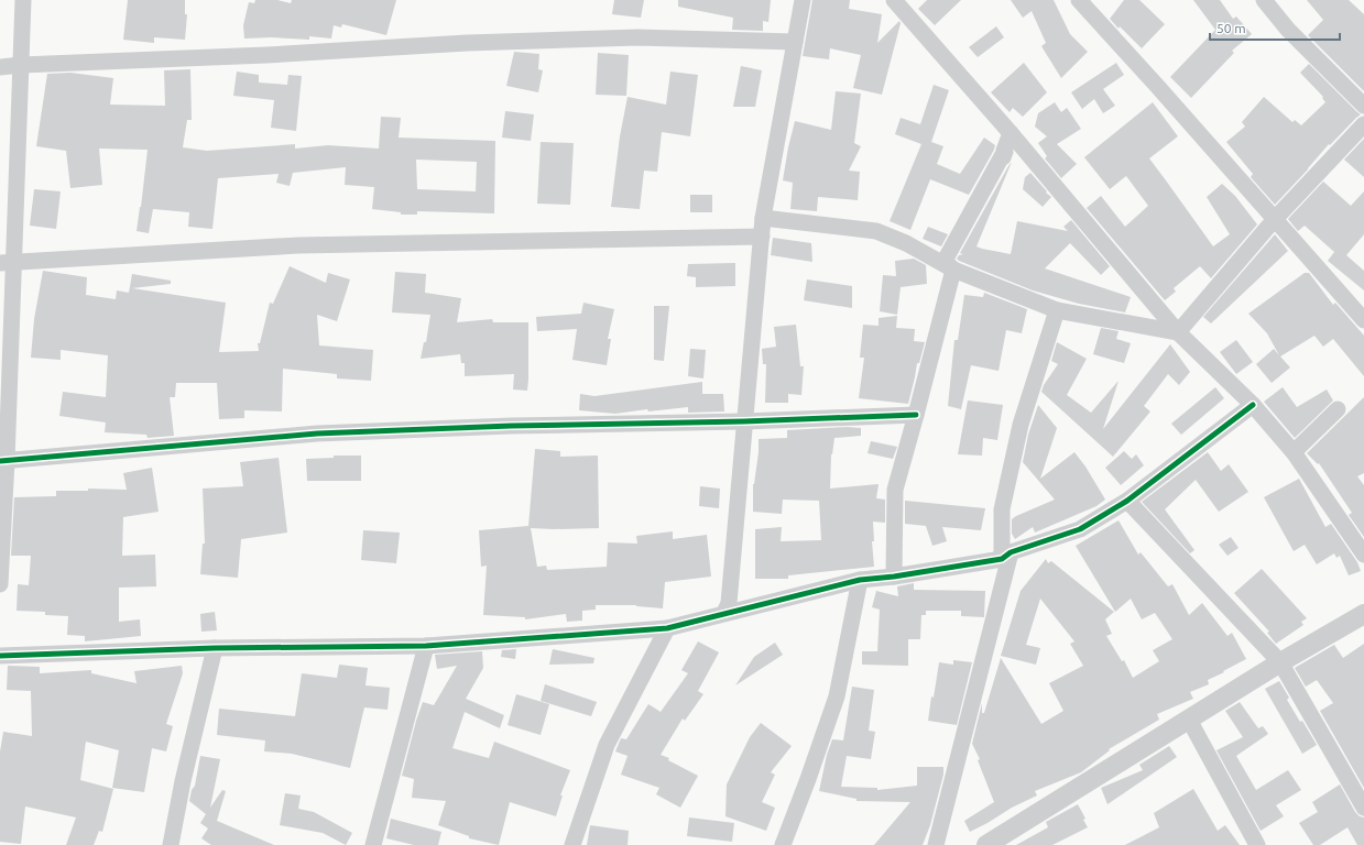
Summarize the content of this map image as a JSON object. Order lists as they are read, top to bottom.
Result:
{
  "scale_bar": "50 m"
}
